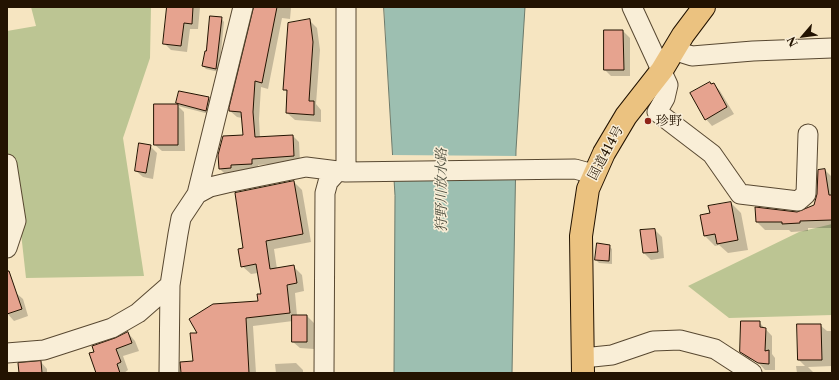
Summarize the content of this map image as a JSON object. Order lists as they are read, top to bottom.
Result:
{
  "streets": {
    "highway": ["国道414号"]
  },
  "water": ["狩野川放水路"],
  "places": ["珍野"],
  "north": "bottom left"
}
